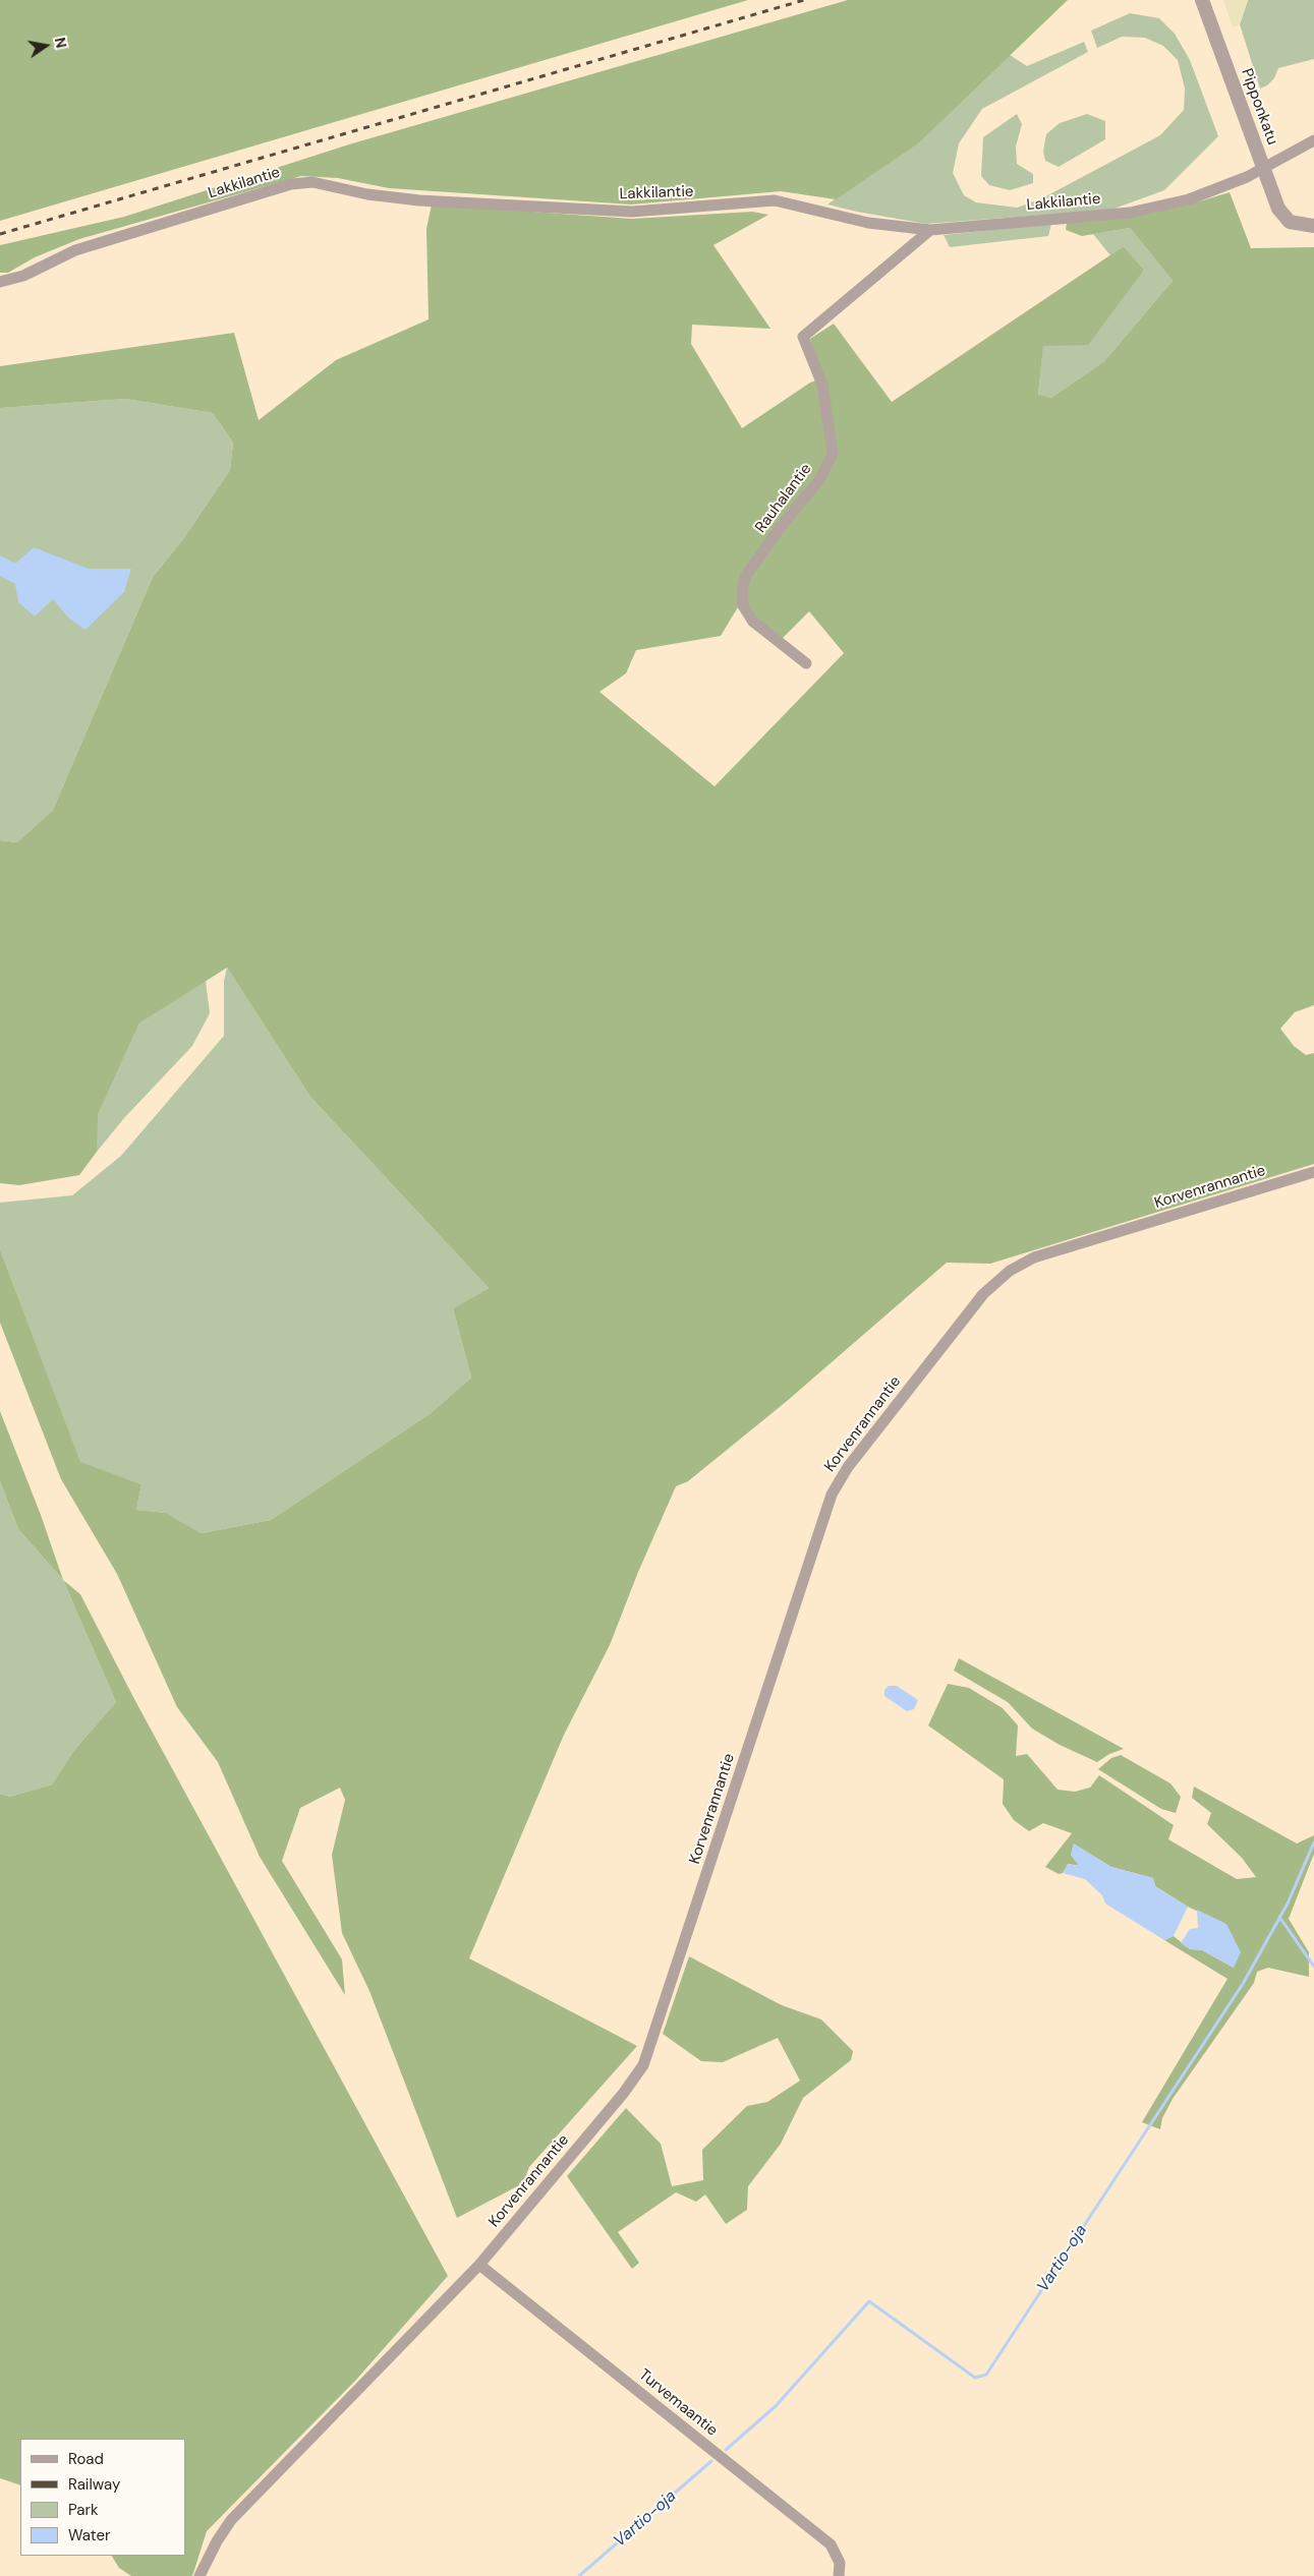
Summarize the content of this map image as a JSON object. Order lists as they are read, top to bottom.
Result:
{
  "streets": {
    "street": [
      "Pipponkatu",
      "Lakkilantie",
      "Rauhalantie",
      "Korvenrannantie",
      "Turvemaantie"
    ]
  },
  "crossings": [
    ["Pipponkatu", "Lakkilantie"],
    ["Lakkilantie", "Rauhalantie"],
    ["Korvenrannantie", "Turvemaantie"]
  ],
  "water": ["Vartio-oja"],
  "legend": [
    "Road",
    "Railway",
    "Park",
    "Water"
  ],
  "north": "right"
}
